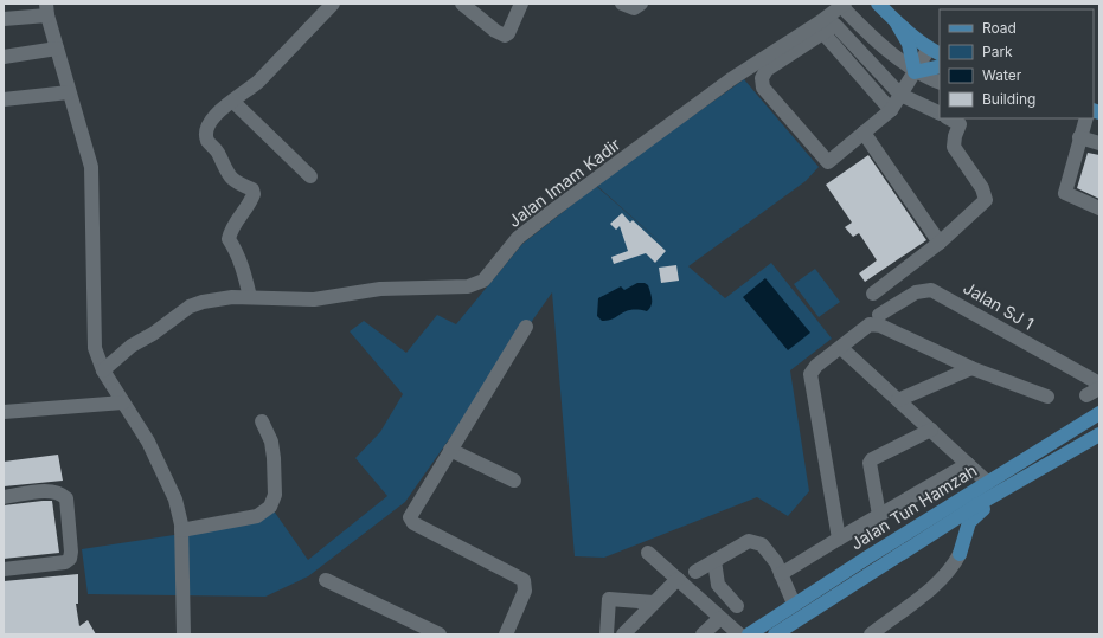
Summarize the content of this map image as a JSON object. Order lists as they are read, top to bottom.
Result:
{
  "streets": {
    "main road": ["Jalan Tun Hamzah"],
    "street": ["Jalan Imam Kadir", "Jalan SJ 1"]
  },
  "legend": [
    "Road",
    "Park",
    "Water",
    "Building"
  ]
}
